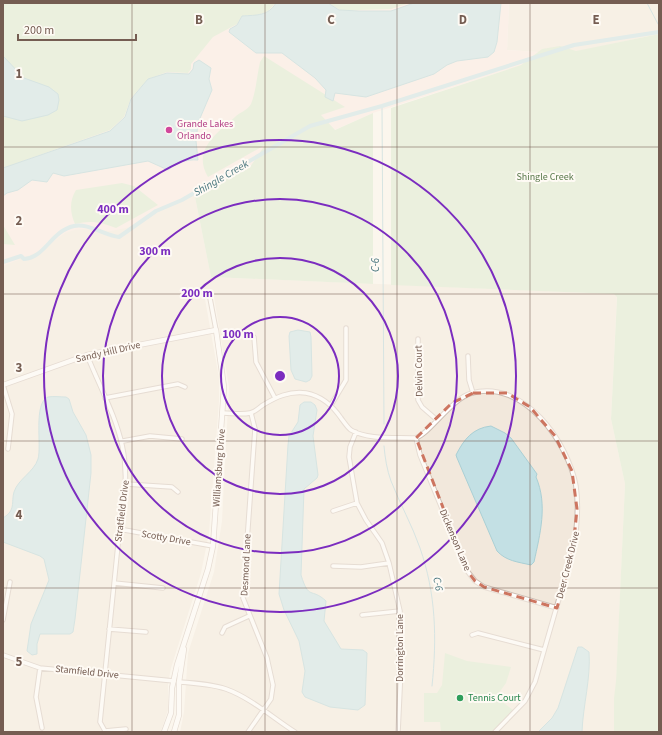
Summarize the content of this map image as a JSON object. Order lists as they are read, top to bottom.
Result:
{
  "streets": {
    "street": [
      "Sandy Hill Drive",
      "Delvin Court",
      "Williamsburg Drive",
      "Stratfield Drive",
      "Scotty Drive",
      "Dickenson Lane",
      "Desmond Lane",
      "Deer Creek Drive",
      "Dorrington Lane",
      "Stamfield Drive"
    ]
  },
  "crossings": [
    ["Sandy Hill Drive", "Williamsburg Drive"],
    ["Sandy Hill Drive", "Stratfield Drive"],
    ["Delvin Court", "Deer Creek Drive"],
    ["Williamsburg Drive", "Scotty Drive"],
    ["Williamsburg Drive", "Stamfield Drive"],
    ["Stratfield Drive", "Scotty Drive"],
    ["Stratfield Drive", "Stamfield Drive"],
    ["Dickenson Lane", "Deer Creek Drive"]
  ],
  "water": ["Shingle Creek", "C-6"],
  "parks": ["Shingle Creek"],
  "places": ["Grande Lakes Orlando", "Tennis Court"],
  "scale_bar": "200 m",
  "grid": {
    "columns": [
      "B",
      "C",
      "D",
      "E"
    ],
    "rows": [
      "1",
      "2",
      "3",
      "4",
      "5"
    ]
  },
  "rings": [
    "400 m",
    "300 m",
    "200 m",
    "100 m"
  ]
}
